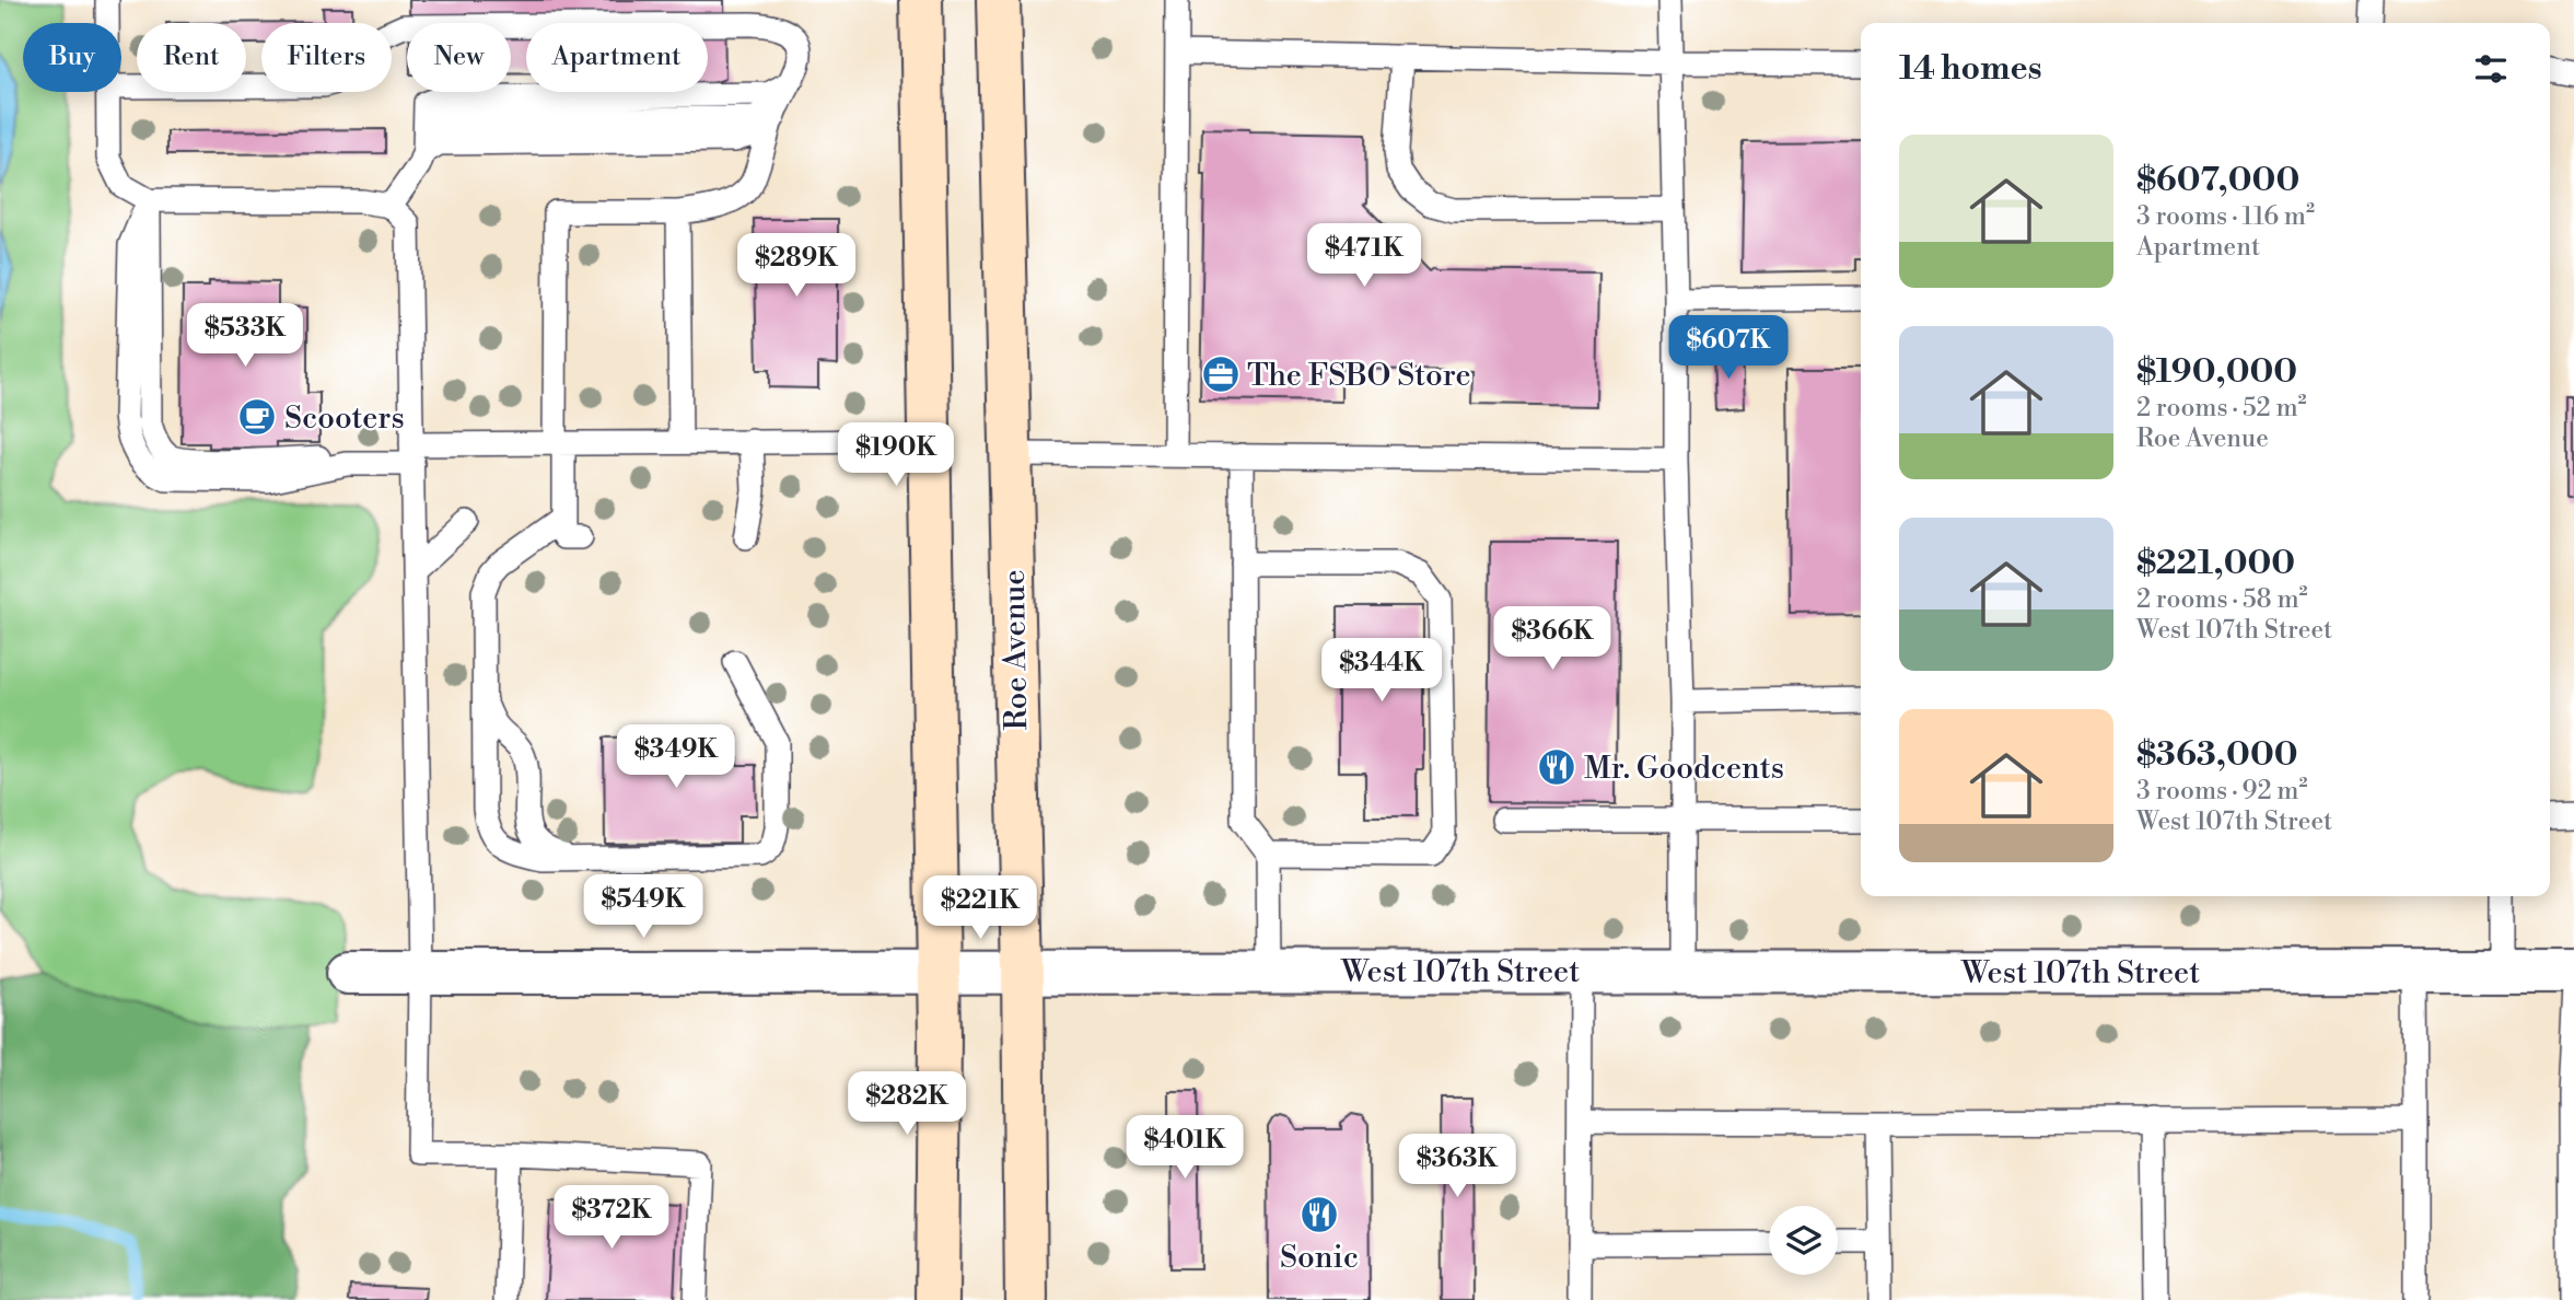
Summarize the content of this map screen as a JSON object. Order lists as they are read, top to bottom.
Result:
{
  "streets": {
    "main road": ["Roe Avenue"],
    "street": ["West 107th Street"]
  },
  "crossings": [
    ["Roe Avenue", "West 107th Street"]
  ],
  "places": {
    "office": ["The FSBO Store"],
    "cafe": ["Scooters"],
    "restaurant": ["Mr. Goodcents", "Sonic"]
  },
  "page": {
    "chip": [
      "Buy",
      "Rent",
      "Filters",
      "New",
      "Apartment"
    ],
    "heading": "14 homes",
    "list": [
      {
        "name": "$607,000",
        "note": "3 rooms · 116 m² · Apartment"
      },
      {
        "name": "$190,000",
        "note": "2 rooms · 52 m² · Roe Avenue"
      },
      {
        "name": "$221,000",
        "note": "2 rooms · 58 m² · West 107th Street"
      },
      {
        "name": "$363,000",
        "note": "3 rooms · 92 m² · West 107th Street"
      }
    ],
    "price": [
      "$471K",
      "$289K",
      "$533K",
      "$607K",
      "$190K",
      "$366K",
      "$344K",
      "$349K",
      "$549K",
      "$221K",
      "$282K",
      "$401K",
      "$363K",
      "$372K"
    ]
  }
}
